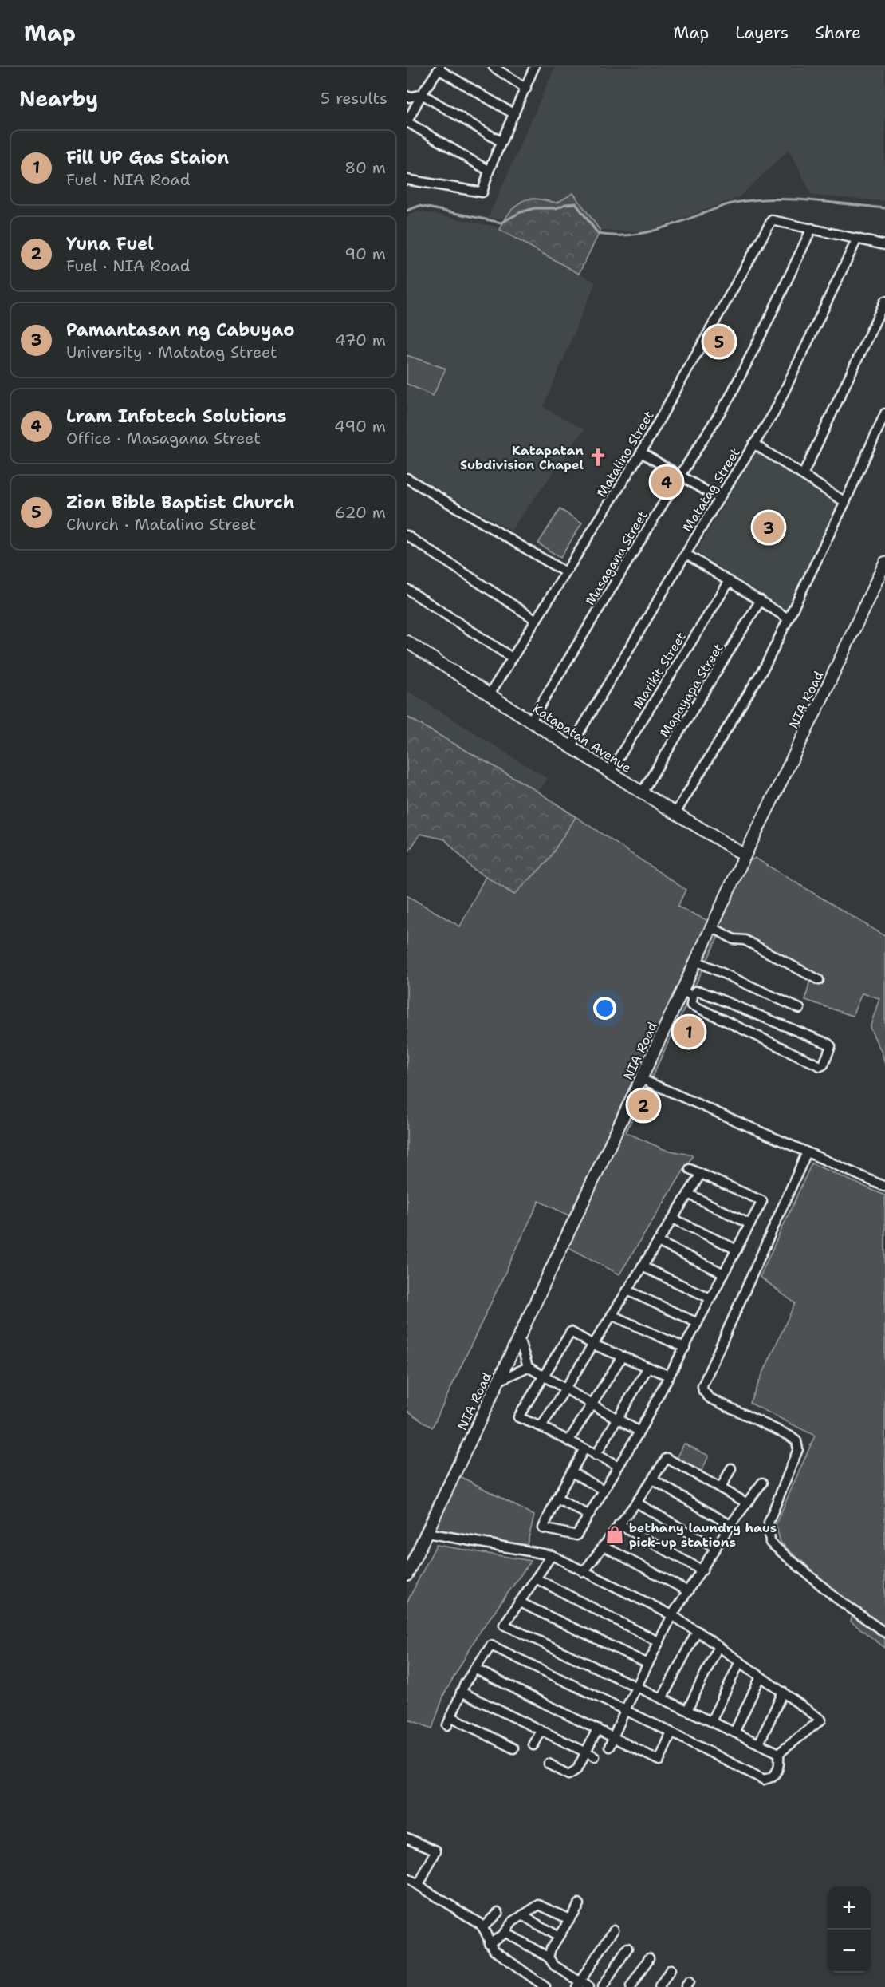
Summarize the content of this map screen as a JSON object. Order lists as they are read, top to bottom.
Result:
{
  "streets": {
    "street": [
      "Matalino Street",
      "Matatag Street",
      "Masagana Street",
      "Marikit Street",
      "Mapayapa Street",
      "NIA Road",
      "Katapatan Avenue"
    ]
  },
  "crossings": [
    ["Matalino Street", "Masagana Street"],
    ["Matalino Street", "Katapatan Avenue"],
    ["Matatag Street", "Katapatan Avenue"],
    ["Masagana Street", "Katapatan Avenue"],
    ["Marikit Street", "Katapatan Avenue"],
    ["Mapayapa Street", "Katapatan Avenue"],
    ["NIA Road", "Katapatan Avenue"]
  ],
  "places": {
    "church": ["Katapatan Subdivision Chapel"],
    "shop": ["bethany laundry haus pick-up stations"]
  },
  "page": {
    "header": "Map",
    "nav": ["Map", "Layers", "Share"],
    "heading": ["Nearby", "5 results"],
    "list": [
      {
        "mark": "1",
        "name": "Fill UP Gas Staion",
        "note": "Fuel · NIA Road",
        "value": "80 m"
      },
      {
        "mark": "2",
        "name": "Yuna Fuel",
        "note": "Fuel · NIA Road",
        "value": "90 m"
      },
      {
        "mark": "3",
        "name": "Pamantasan ng Cabuyao",
        "note": "University · Matatag Street",
        "value": "470 m"
      },
      {
        "mark": "4",
        "name": "Lram Infotech Solutions",
        "note": "Office · Masagana Street",
        "value": "490 m"
      },
      {
        "mark": "5",
        "name": "Zion Bible Baptist Church",
        "note": "Church · Matalino Street",
        "value": "620 m"
      }
    ],
    "pins": [
      "5",
      "4",
      "3",
      "1",
      "2"
    ],
    "map_buttons": ["+", "−"]
  }
}
